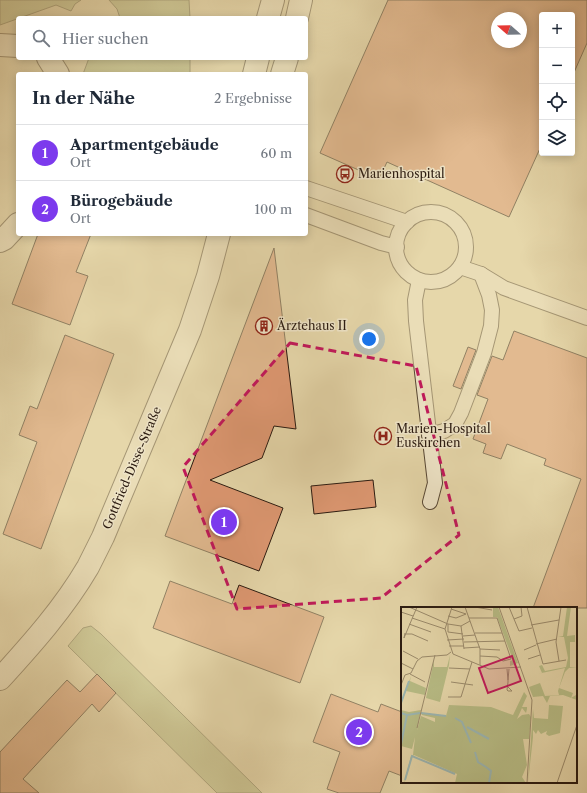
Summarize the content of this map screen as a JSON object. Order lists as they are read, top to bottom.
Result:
{
  "streets": {
    "street": ["Gottfried-Disse-Straße"]
  },
  "places": {
    "bus stop": ["Marienhospital"],
    "building": ["Ärztehaus II"],
    "hospital": ["Marien-Hospital Euskirchen"]
  },
  "north": "left",
  "page": {
    "map_buttons": ["+", "−"],
    "search": "Hier suchen",
    "heading": ["In der Nähe", "2 Ergebnisse"],
    "list": [
      {
        "mark": "1",
        "name": "Apartmentgebäude",
        "note": "Ort",
        "value": "60 m"
      },
      {
        "mark": "2",
        "name": "Bürogebäude",
        "note": "Ort",
        "value": "100 m"
      }
    ],
    "pins": ["1", "2"]
  }
}
